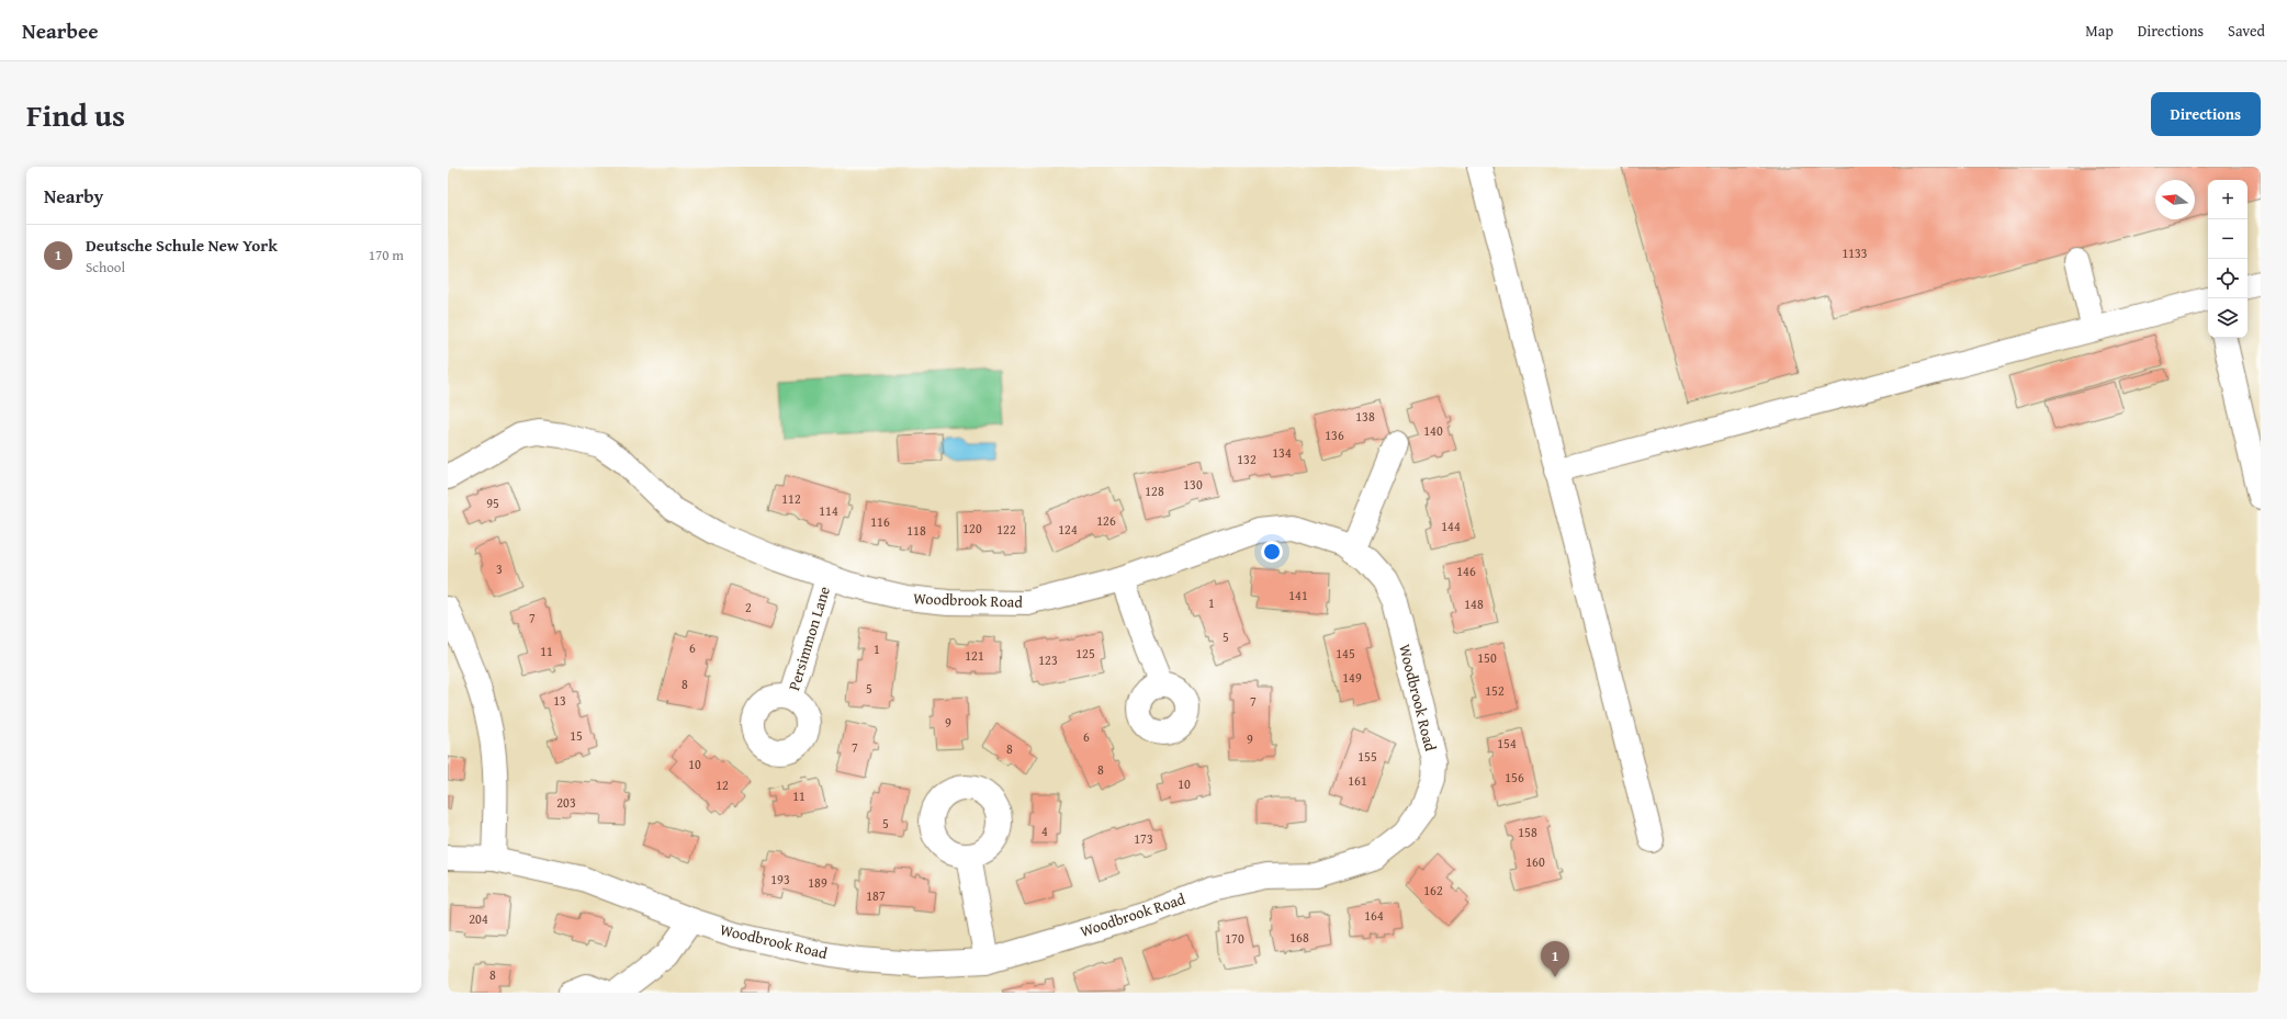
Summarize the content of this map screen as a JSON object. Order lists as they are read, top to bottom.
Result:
{
  "streets": {
    "street": ["Woodbrook Road", "Persimmon Lane"]
  },
  "crossings": [
    ["Woodbrook Road", "Persimmon Lane"]
  ],
  "house_numbers": [
    "1133",
    "138",
    "140",
    "136",
    "134",
    "132",
    "130",
    "128",
    "112",
    "95",
    "114",
    "126",
    "116",
    "144",
    "120",
    "122",
    "124",
    "118",
    "3",
    "146",
    "141",
    "1",
    "148",
    "2",
    "7",
    "5",
    "6",
    "1",
    "11",
    "125",
    "145",
    "121",
    "150",
    "123",
    "149",
    "8",
    "5",
    "152",
    "13",
    "7",
    "9",
    "15",
    "6",
    "9",
    "154",
    "7",
    "8",
    "155",
    "10",
    "8",
    "156",
    "161",
    "10",
    "12",
    "11",
    "203",
    "5",
    "4",
    "158",
    "173",
    "160",
    "193",
    "189",
    "162",
    "187",
    "164",
    "204",
    "168",
    "170",
    "8"
  ],
  "north": "left",
  "page": {
    "header": "Nearbee",
    "nav": ["Map", "Directions", "Saved"],
    "title": "Find us",
    "buttons": "Directions",
    "heading": "Nearby",
    "map_buttons": ["+", "−"],
    "list": [
      {
        "mark": "1",
        "name": "Deutsche Schule New York",
        "note": "School",
        "value": "170 m"
      }
    ],
    "pins": "1"
  }
}
